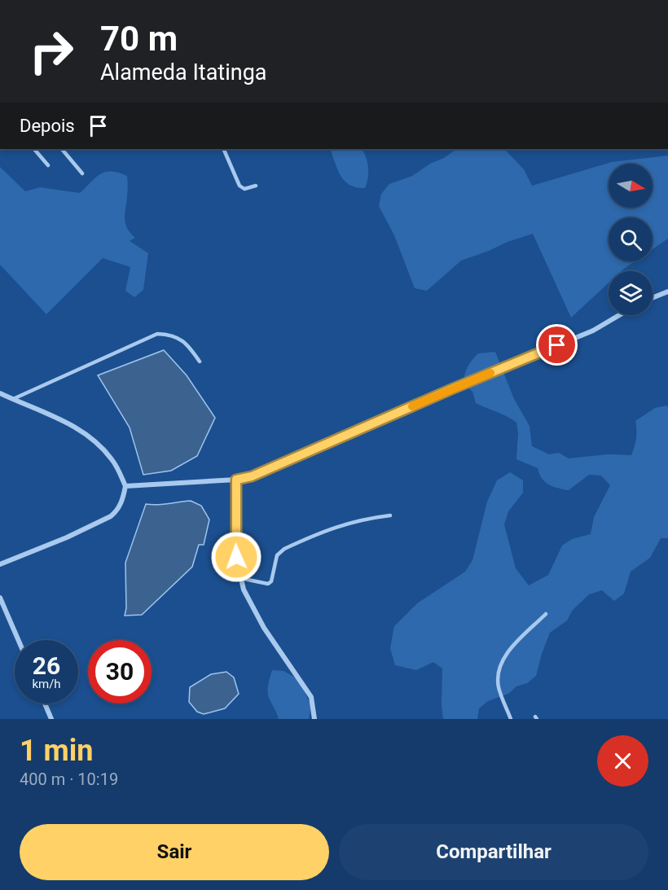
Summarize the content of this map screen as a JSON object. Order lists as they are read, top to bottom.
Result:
{
  "north": "right",
  "page": {
    "turn": ["70 m", "Alameda Itatinga"],
    "then": "Depois",
    "speed": "26 km/h",
    "limit": "30",
    "heading": ["1 min", "400 m · 10:19"],
    "buttons": ["Sair", "Compartilhar"]
  }
}
